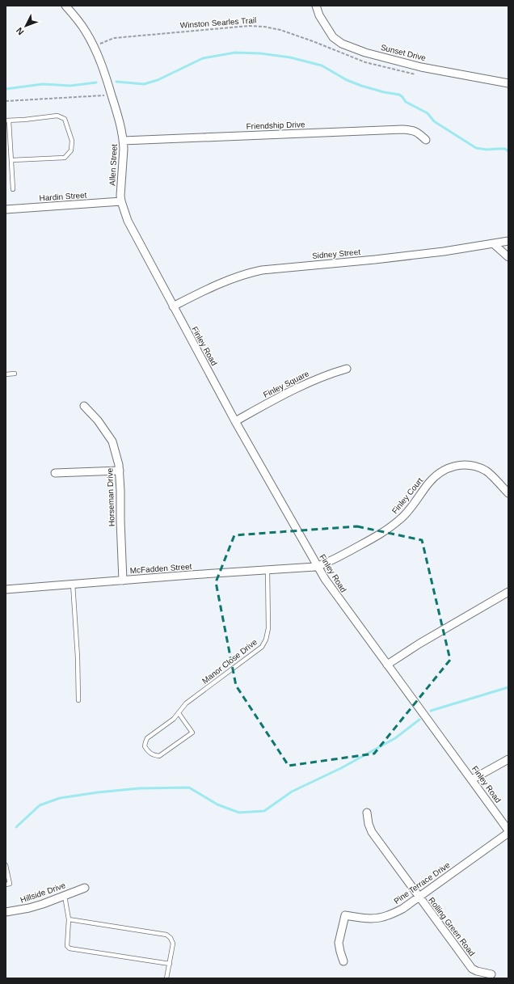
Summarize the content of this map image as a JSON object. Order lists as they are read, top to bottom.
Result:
{
  "streets": {
    "street": [
      "Sunset Drive",
      "Friendship Drive",
      "Allen Street",
      "Hardin Street",
      "Sidney Street",
      "Finley Road",
      "Finley Square",
      "Finley Court",
      "Horseman Drive",
      "McFadden Street",
      "Pine Terrace Drive",
      "Hillside Drive",
      "Rolling Green Road"
    ],
    "lane": ["Manor Close Drive"],
    "path": ["Winston Searles Trail"]
  },
  "crossings": [
    ["Winston Searles Trail", "Allen Street"],
    ["Friendship Drive", "Allen Street"],
    ["Allen Street", "Hardin Street"],
    ["Allen Street", "Sidney Street"],
    ["Allen Street", "Finley Road"],
    ["Sidney Street", "Finley Road"],
    ["Finley Road", "Finley Square"],
    ["Finley Road", "Finley Court"],
    ["Finley Road", "McFadden Street"],
    ["Finley Court", "McFadden Street"],
    ["Horseman Drive", "McFadden Street"],
    ["McFadden Street", "Manor Close Drive"],
    ["Pine Terrace Drive", "Rolling Green Road"]
  ],
  "north": "bottom left"
}
